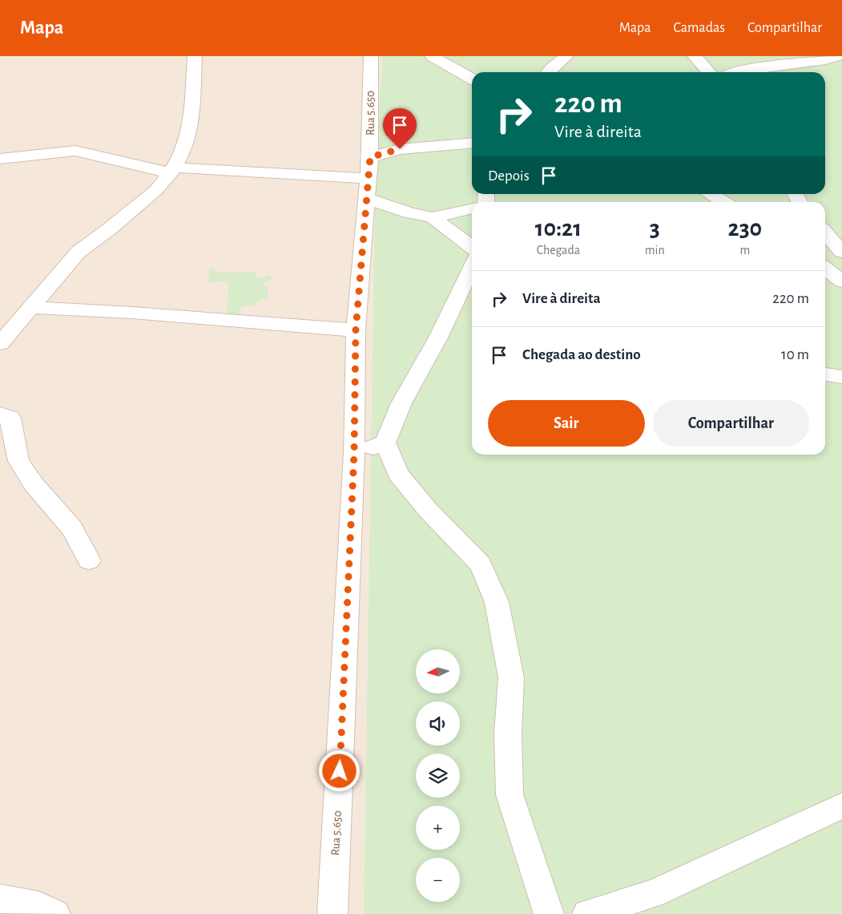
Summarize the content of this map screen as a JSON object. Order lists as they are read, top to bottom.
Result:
{
  "streets": {
    "street": ["Rua 5.650"]
  },
  "north": "left",
  "page": {
    "header": "Mapa",
    "nav": ["Mapa", "Camadas", "Compartilhar"],
    "turn": ["220 m", "Vire à direita"],
    "then": "Depois",
    "eta": [
      "10:21",
      "Chegada",
      "3",
      "min",
      "230",
      "m"
    ],
    "list": [
      {
        "name": "Vire à direita",
        "value": "220 m"
      },
      {
        "name": "Chegada ao destino",
        "value": "10 m"
      }
    ],
    "buttons": ["Sair", "Compartilhar"],
    "map_buttons": ["+", "−"]
  }
}
